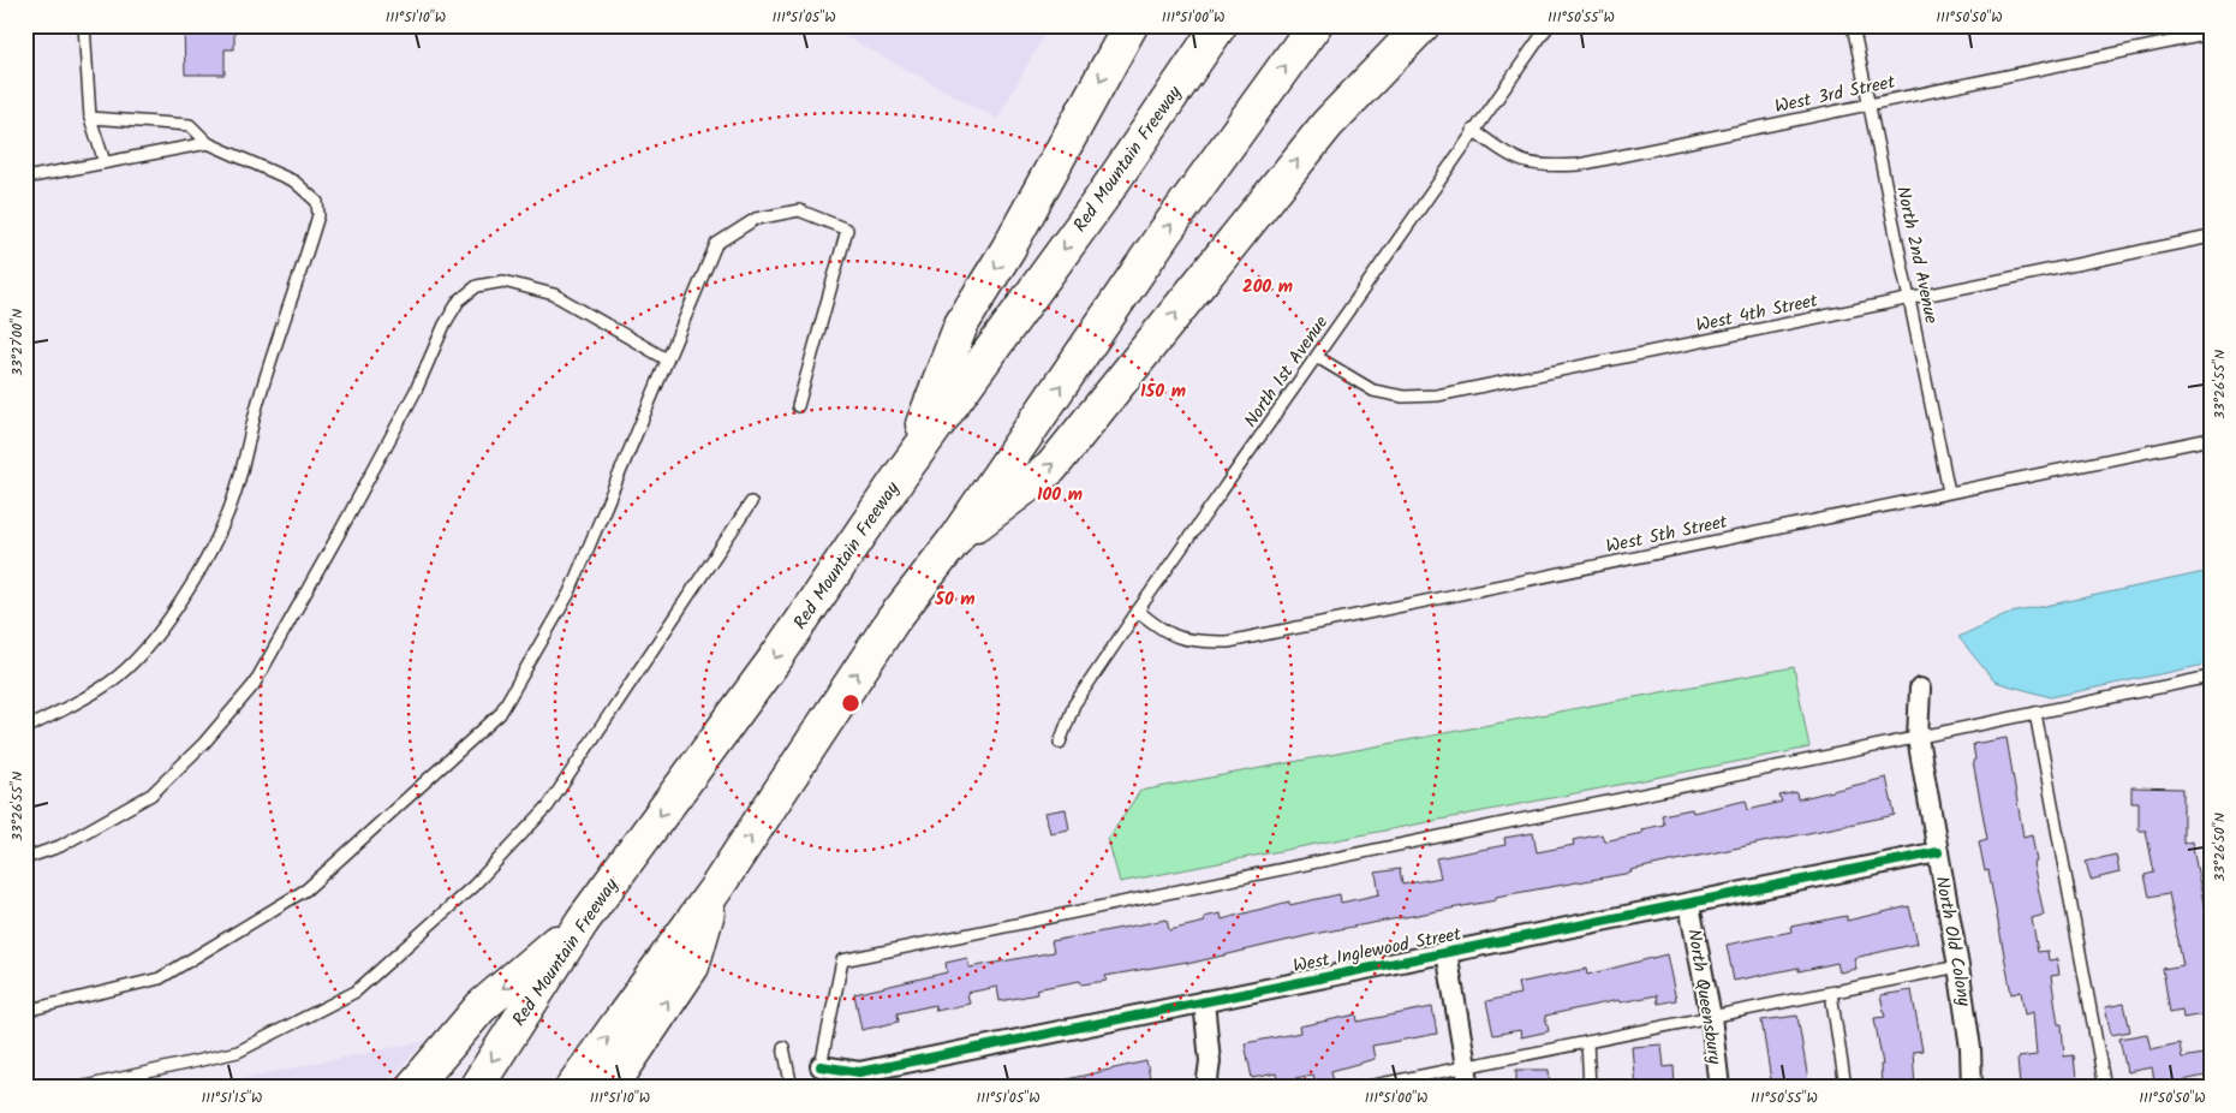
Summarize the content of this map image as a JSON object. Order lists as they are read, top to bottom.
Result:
{
  "streets": {
    "highway": ["Red Mountain Freeway"],
    "street": ["North Old Colony", "West Inglewood Street", "North Queensbury"],
    "lane": [
      "West 3rd Street",
      "North 2nd Avenue",
      "West 4th Street",
      "North 1st Avenue",
      "West 5th Street"
    ]
  },
  "crossings": [
    ["West 3rd Street", "North 2nd Avenue"],
    ["West 3rd Street", "North 1st Avenue"],
    ["North 2nd Avenue", "West 4th Street"],
    ["North 2nd Avenue", "West 5th Street"],
    ["West 4th Street", "North 1st Avenue"],
    ["North 1st Avenue", "West 5th Street"],
    ["North Old Colony", "West Inglewood Street"],
    ["West Inglewood Street", "North Queensbury"]
  ],
  "coordinates": [
    "111°51'10\"W",
    "111°51'05\"W",
    "111°51'00\"W",
    "111°50'55\"W",
    "111°50'50\"W",
    "33°27'00\"N",
    "33°26'55\"N",
    "33°26'50\"N",
    "111°51'15\"W"
  ],
  "rings": [
    "200 m",
    "150 m",
    "100 m",
    "50 m"
  ]
}
